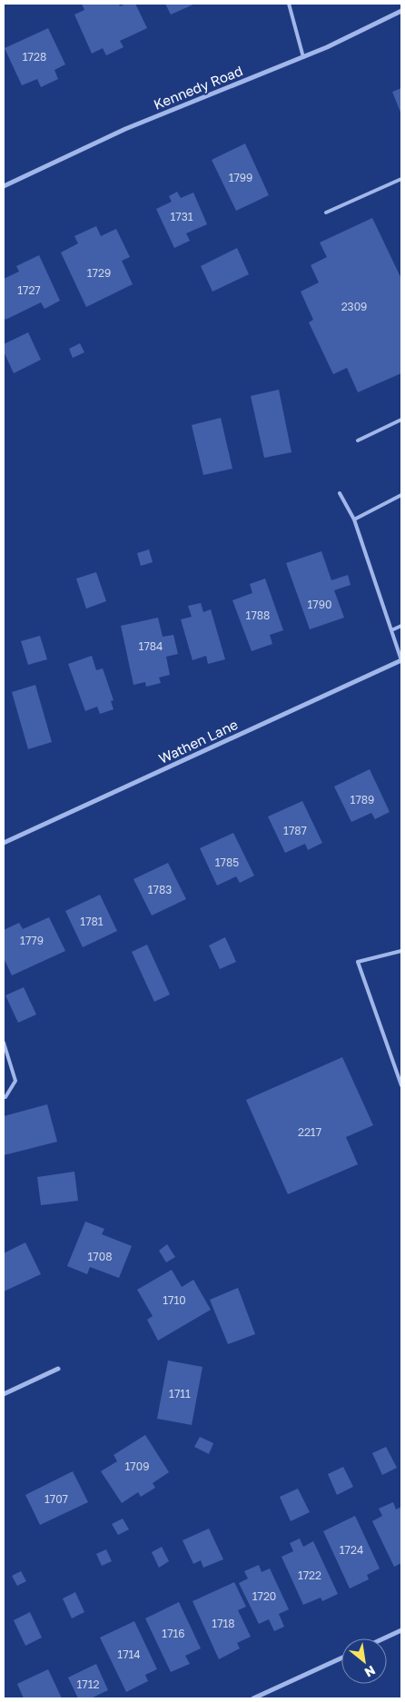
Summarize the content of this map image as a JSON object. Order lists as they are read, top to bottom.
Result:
{
  "streets": {
    "street": ["Kennedy Road", "Wathen Lane"]
  },
  "house_numbers": [
    "1728",
    "1799",
    "1731",
    "1729",
    "1727",
    "2309",
    "1790",
    "1788",
    "1784",
    "1789",
    "1787",
    "1785",
    "1783",
    "1781",
    "1779",
    "2217",
    "1708",
    "1710",
    "1711",
    "1709",
    "1707",
    "1724",
    "1722",
    "1720",
    "1718",
    "1716",
    "1714",
    "1712"
  ],
  "north": "bottom right"
}
